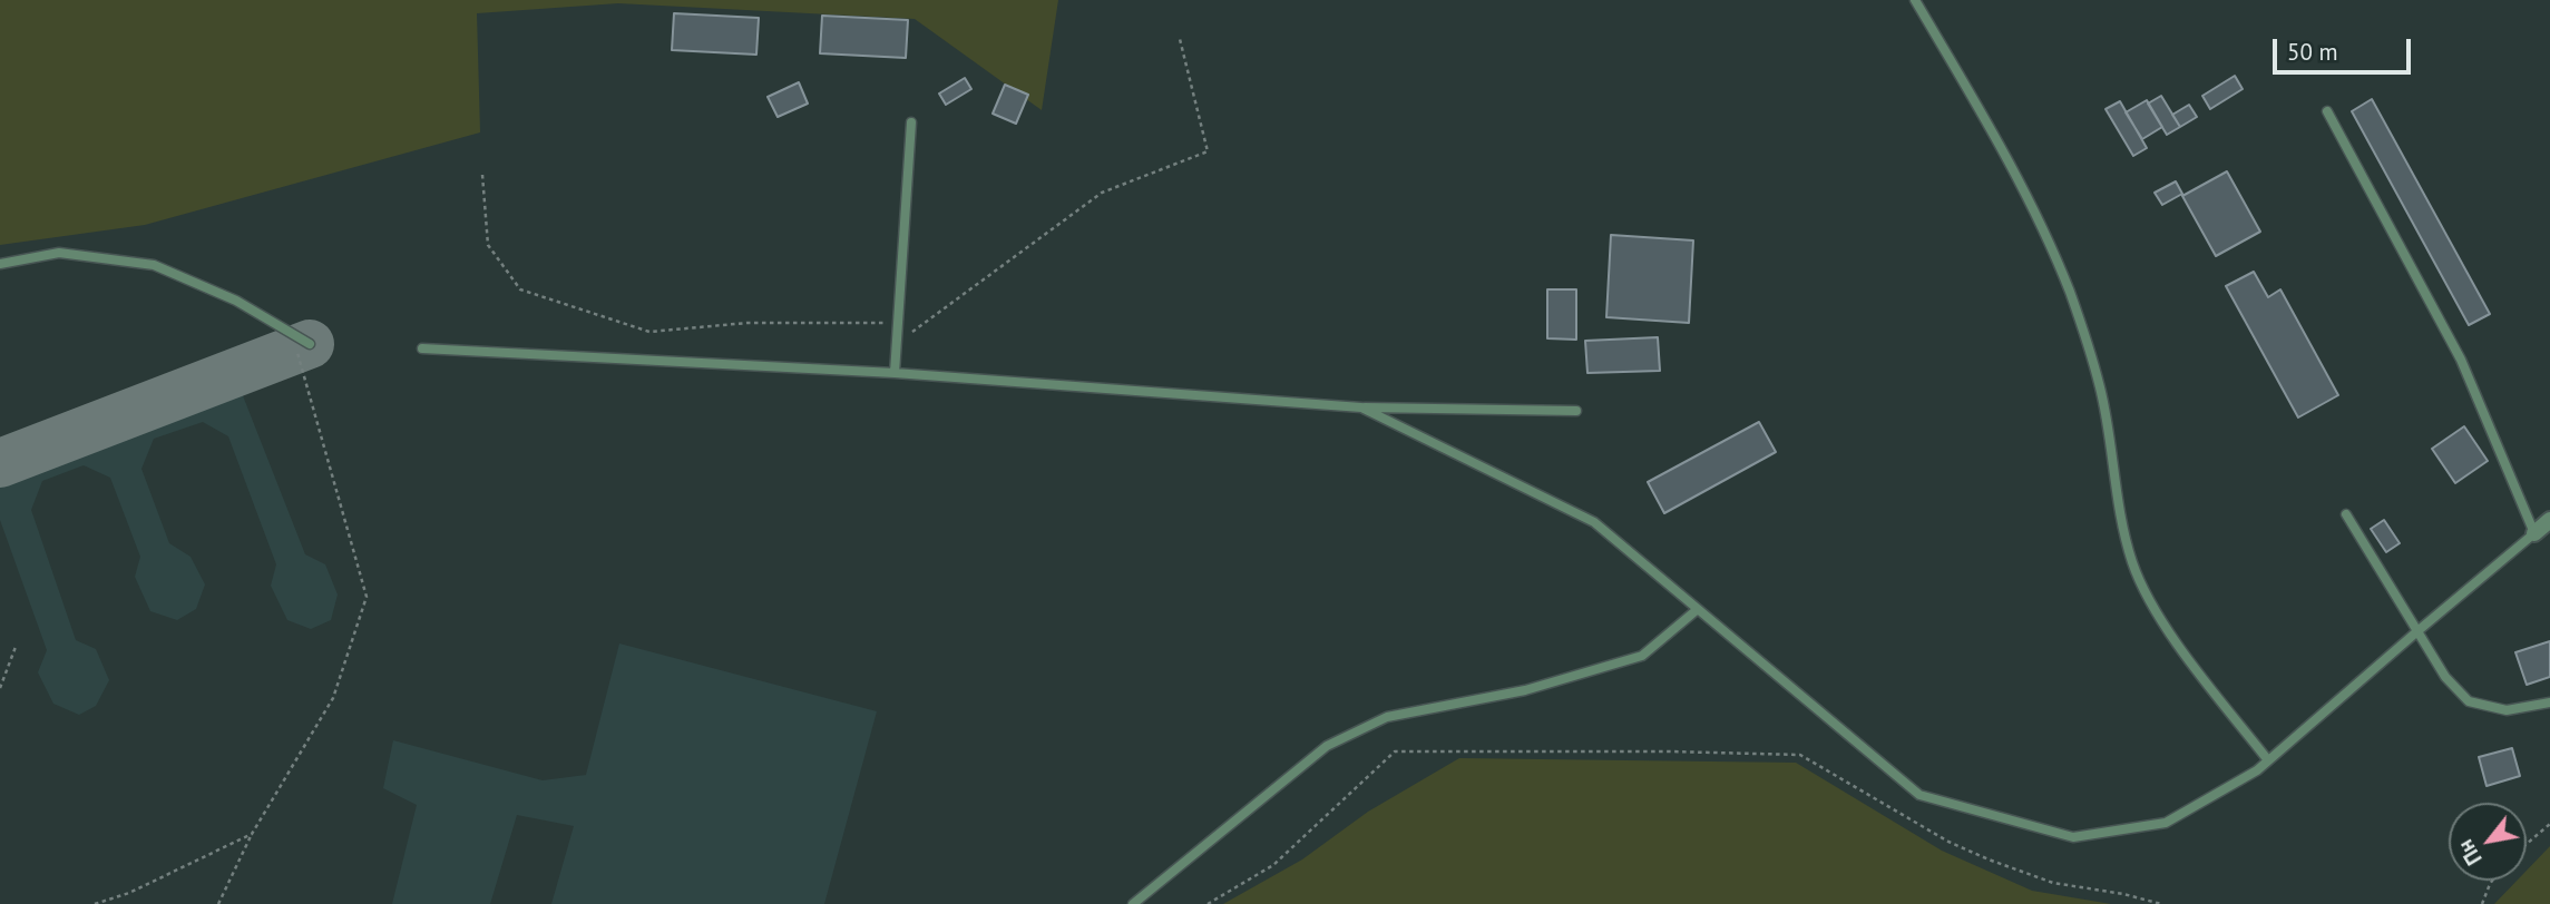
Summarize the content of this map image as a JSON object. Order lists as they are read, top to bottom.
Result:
{
  "scale_bar": "50 m",
  "north": "bottom left"
}
